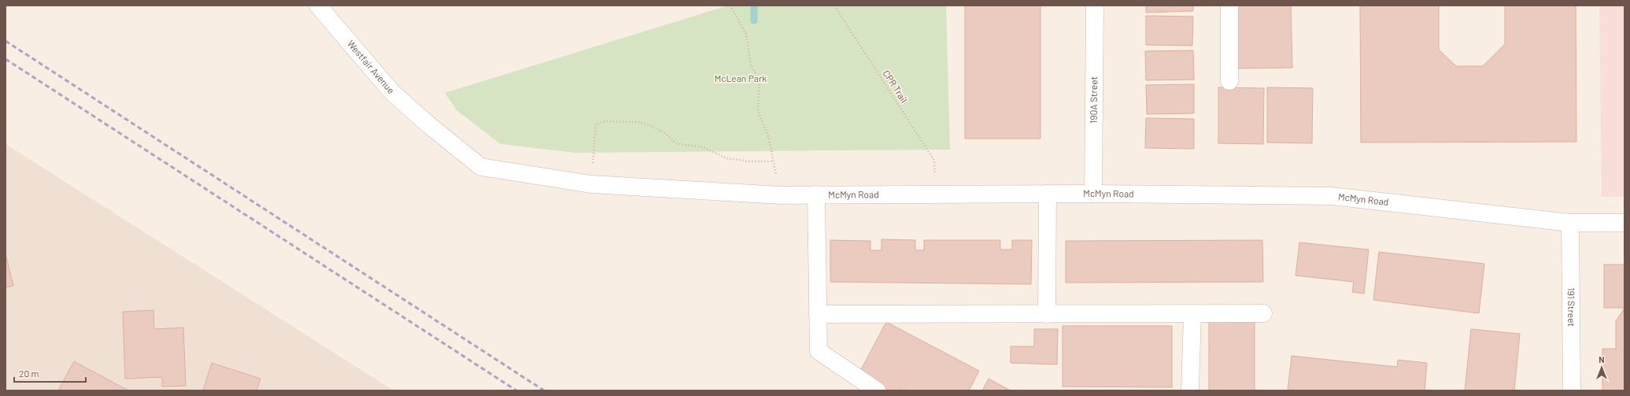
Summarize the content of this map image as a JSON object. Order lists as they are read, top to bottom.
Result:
{
  "streets": {
    "street": [
      "Westfair Avenue",
      "190A Street",
      "McMyn Road",
      "191 Street"
    ],
    "path": ["CPR Trail"]
  },
  "crossings": [
    ["Westfair Avenue", "McMyn Road"],
    ["190A Street", "McMyn Road"],
    ["McMyn Road", "191 Street"]
  ],
  "parks": ["McLean Park"],
  "scale_bar": "20 m",
  "north": "top"
}
